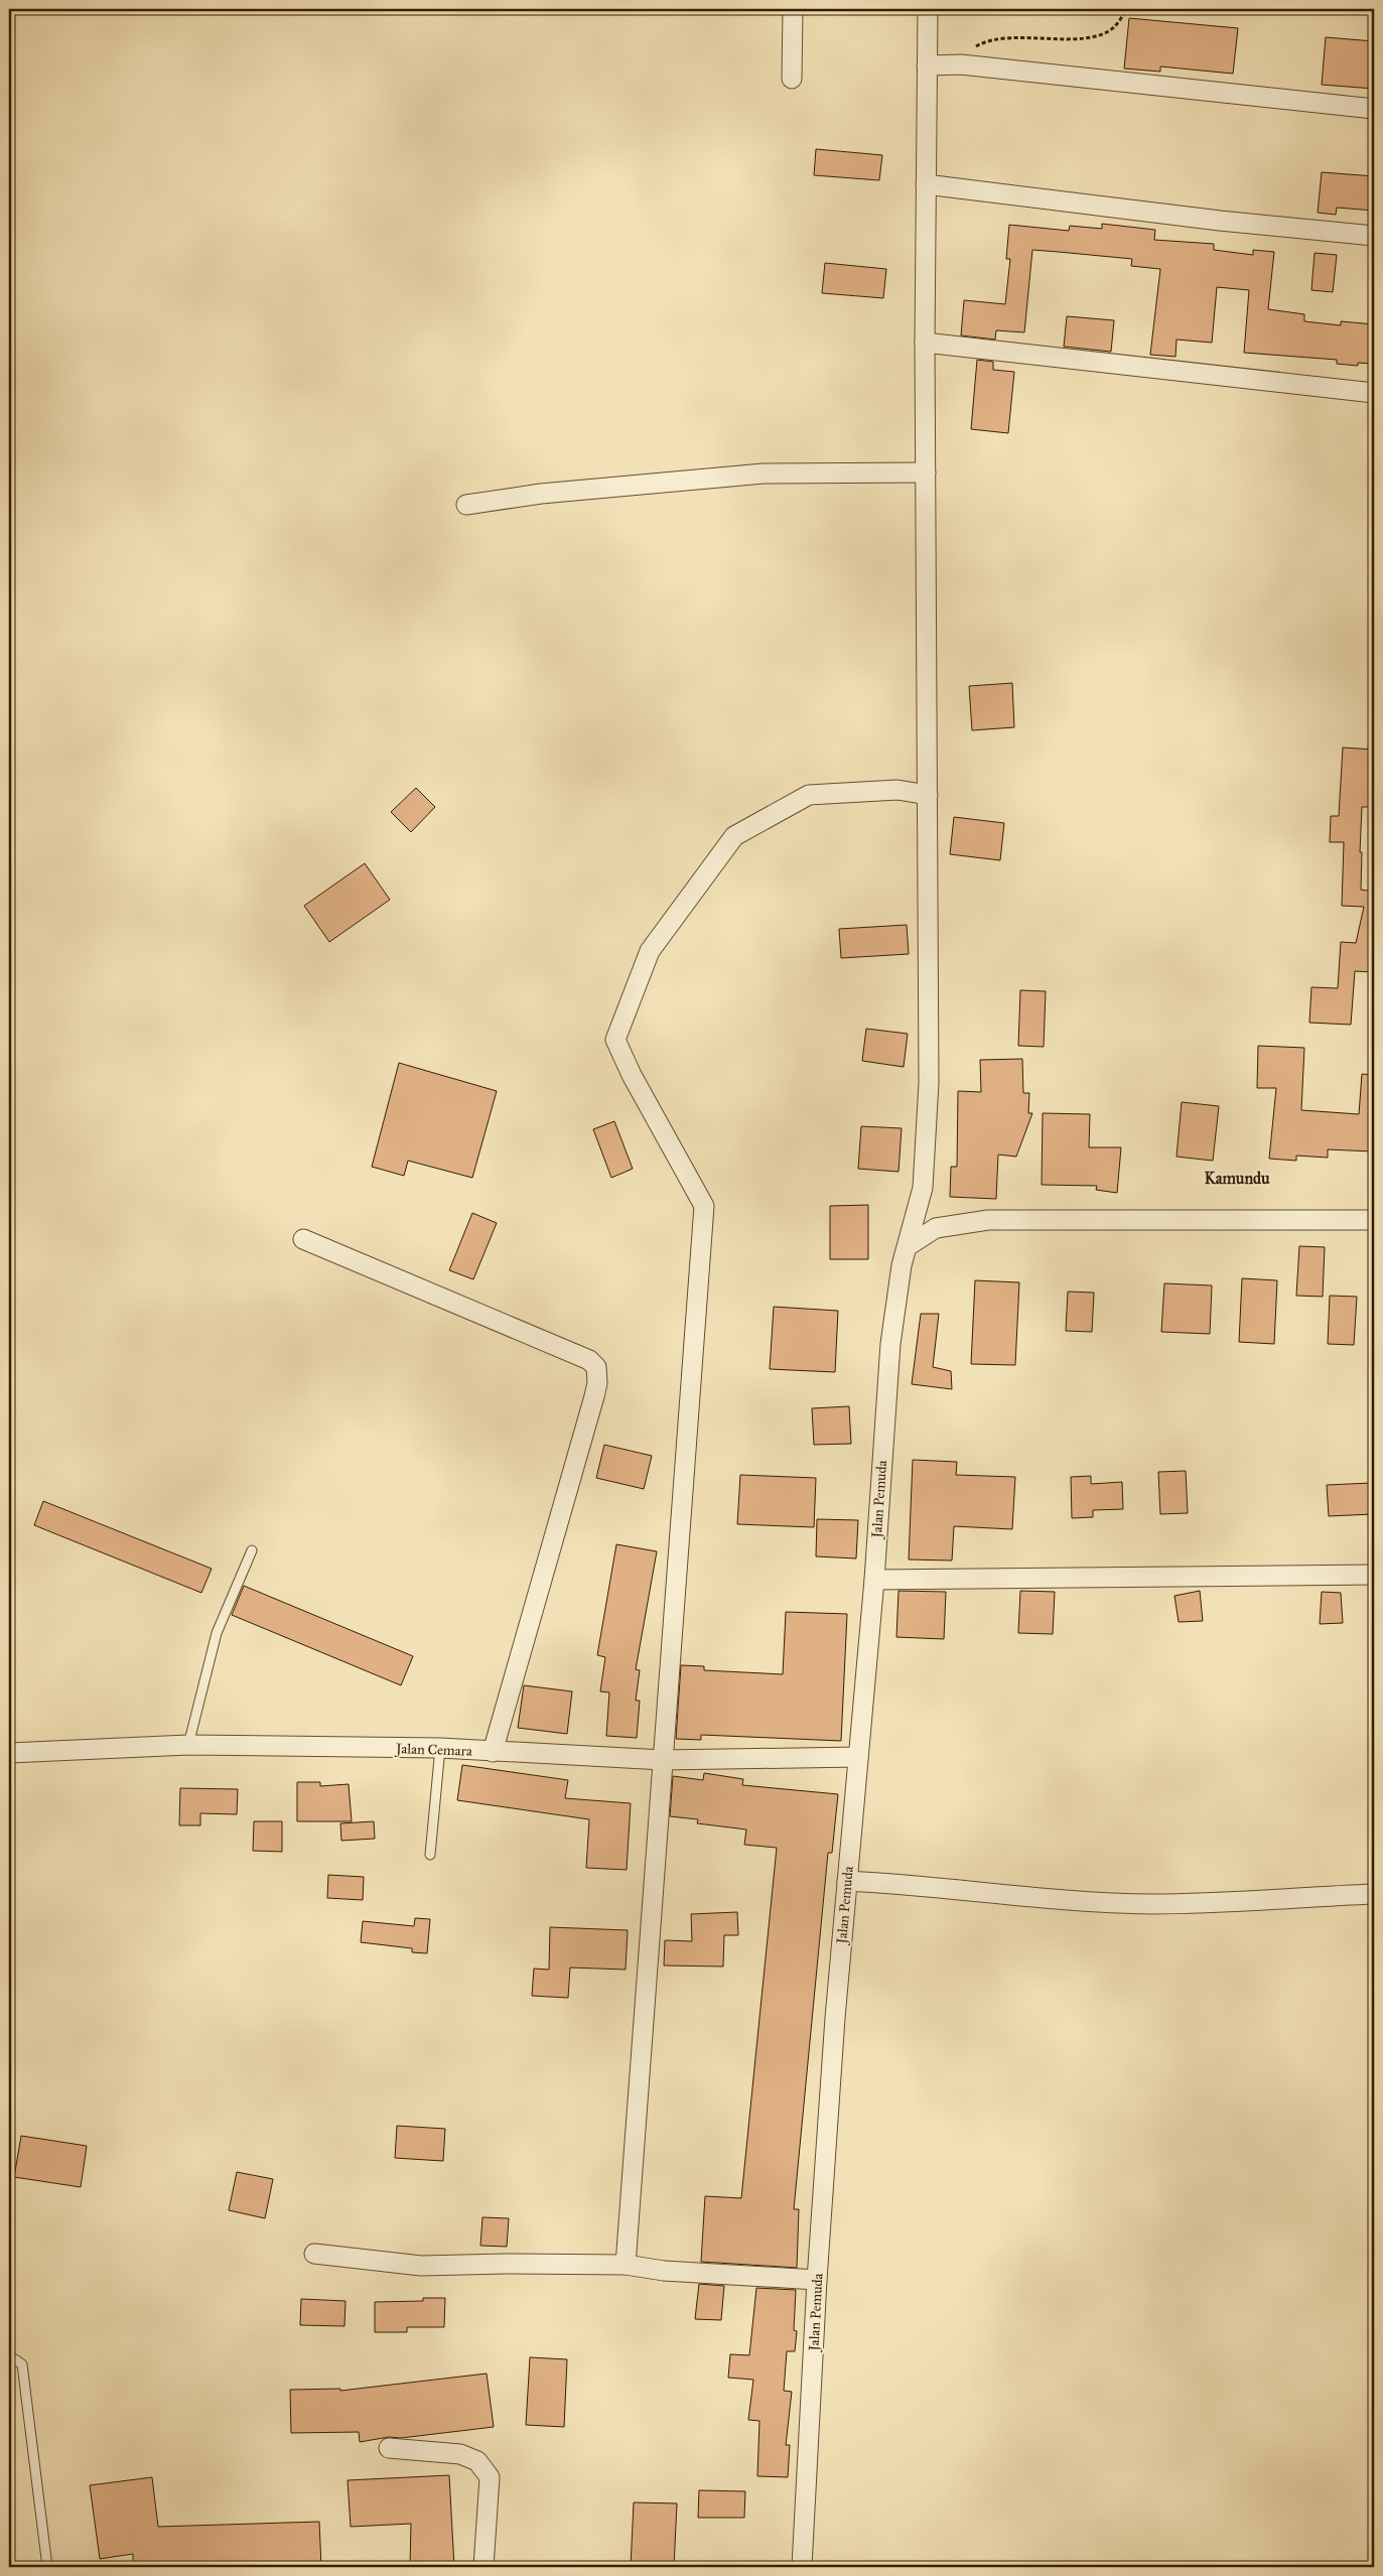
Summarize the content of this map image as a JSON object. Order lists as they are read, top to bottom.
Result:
{
  "streets": {
    "street": ["Jalan Pemuda", "Jalan Cemara"]
  },
  "crossings": [
    ["Jalan Pemuda", "Jalan Cemara"]
  ],
  "districts": ["Kamundu"]
}
